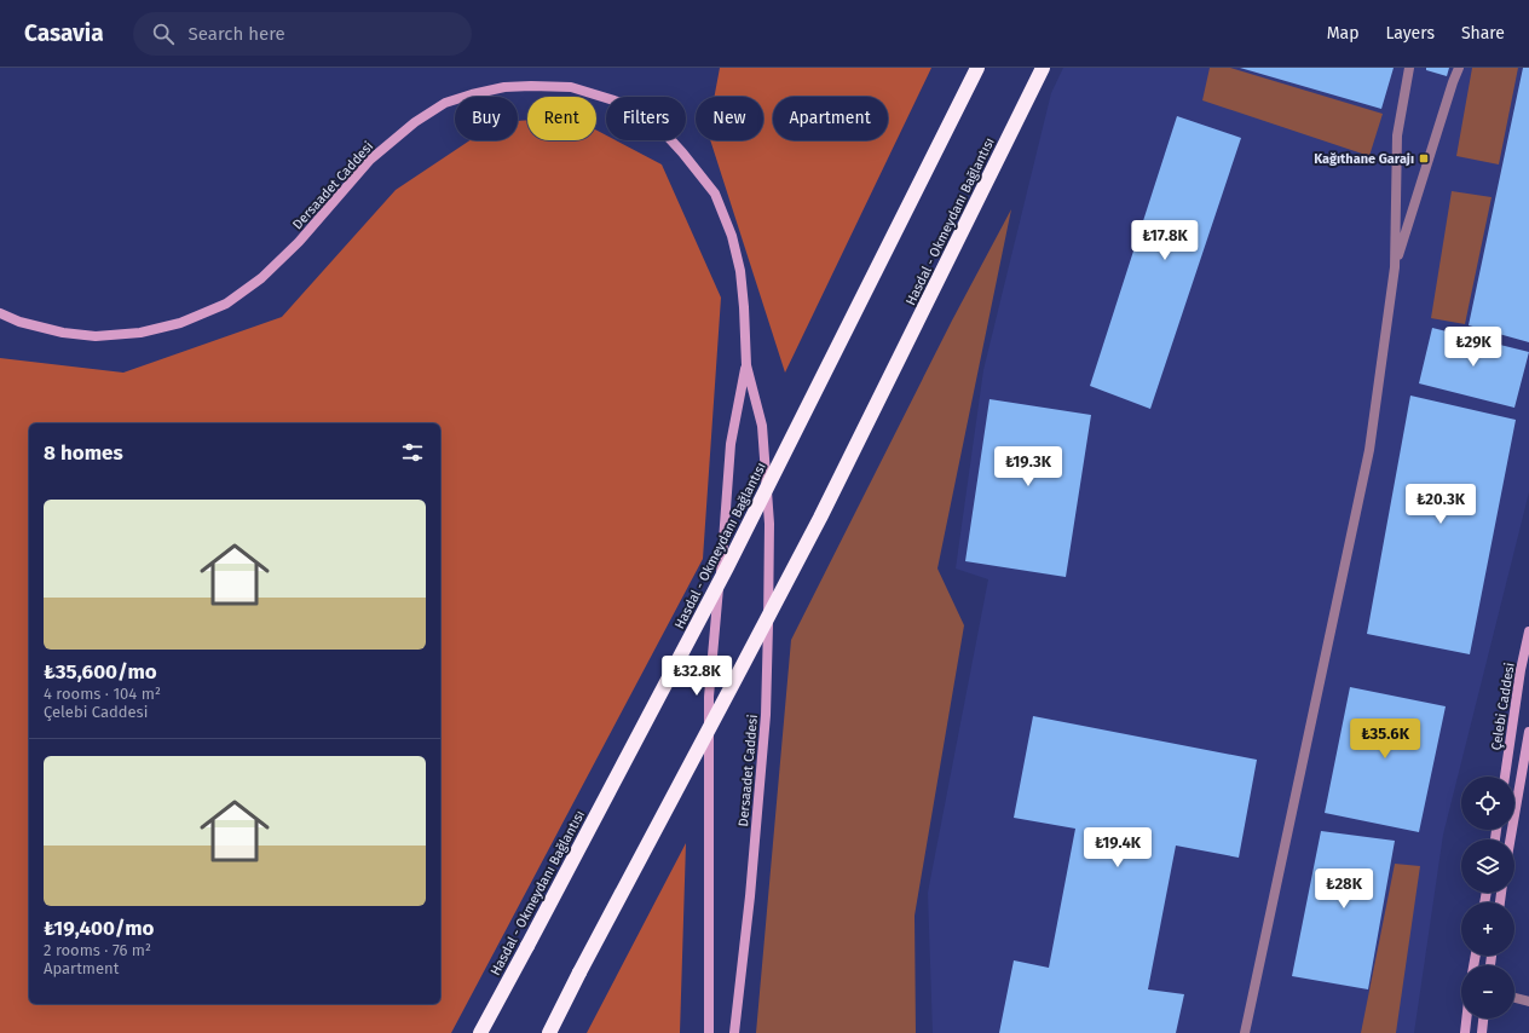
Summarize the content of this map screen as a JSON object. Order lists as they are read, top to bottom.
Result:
{
  "streets": {
    "highway": ["Hasdal - Okmeydanı Bağlantısı"],
    "main road": ["Dersaadet Caddesi", "Çelebi Caddesi"]
  },
  "places": {
    "transit": ["Kağıthane Garajı"]
  },
  "page": {
    "header": "Casavia",
    "search": "Search here",
    "nav": ["Map", "Layers", "Share"],
    "chip": [
      "Buy",
      "Rent",
      "Filters",
      "New",
      "Apartment"
    ],
    "price": [
      "₺17.8K",
      "₺29K",
      "₺19.3K",
      "₺20.3K",
      "₺32.8K",
      "₺35.6K",
      "₺19.4K",
      "₺28K"
    ],
    "heading": "8 homes",
    "list": [
      {
        "name": "₺35,600/mo",
        "note": "4 rooms · 104 m² · Çelebi Caddesi"
      },
      {
        "name": "₺19,400/mo",
        "note": "2 rooms · 76 m² · Apartment"
      }
    ],
    "map_buttons": ["+", "−"]
  }
}
